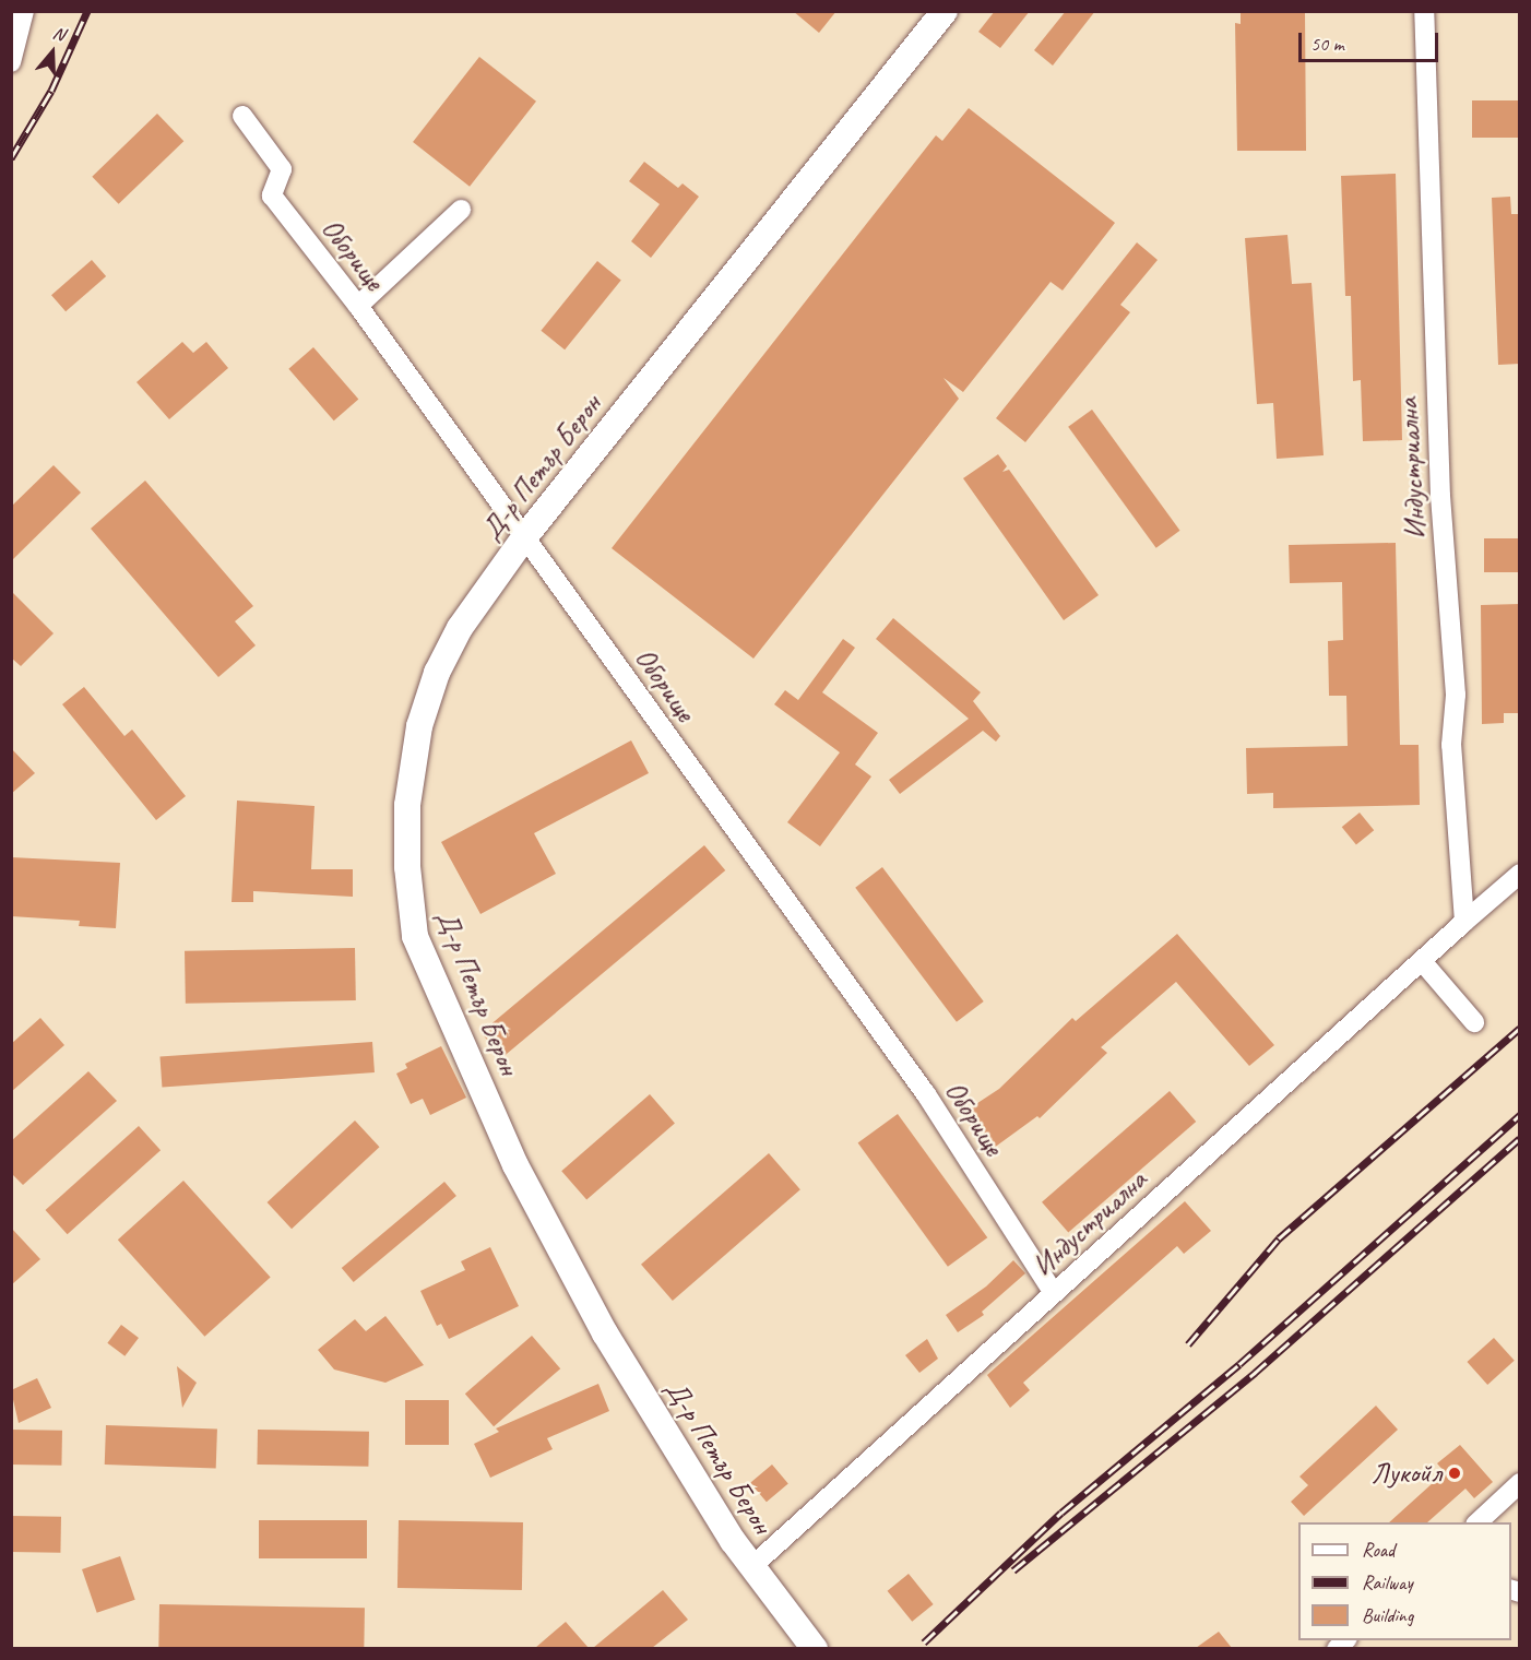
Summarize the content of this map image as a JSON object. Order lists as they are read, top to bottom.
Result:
{
  "streets": {
    "street": ["Оборище", "Д-р Петър Берон", "Индустриална"]
  },
  "crossings": [
    ["Оборище", "Д-р Петър Берон"],
    ["Оборище", "Индустриална"],
    ["Д-р Петър Берон", "Индустриална"]
  ],
  "places": ["Лукойл"],
  "legend": ["Road", "Railway", "Building"],
  "scale_bar": "50 m",
  "north": "top"
}
